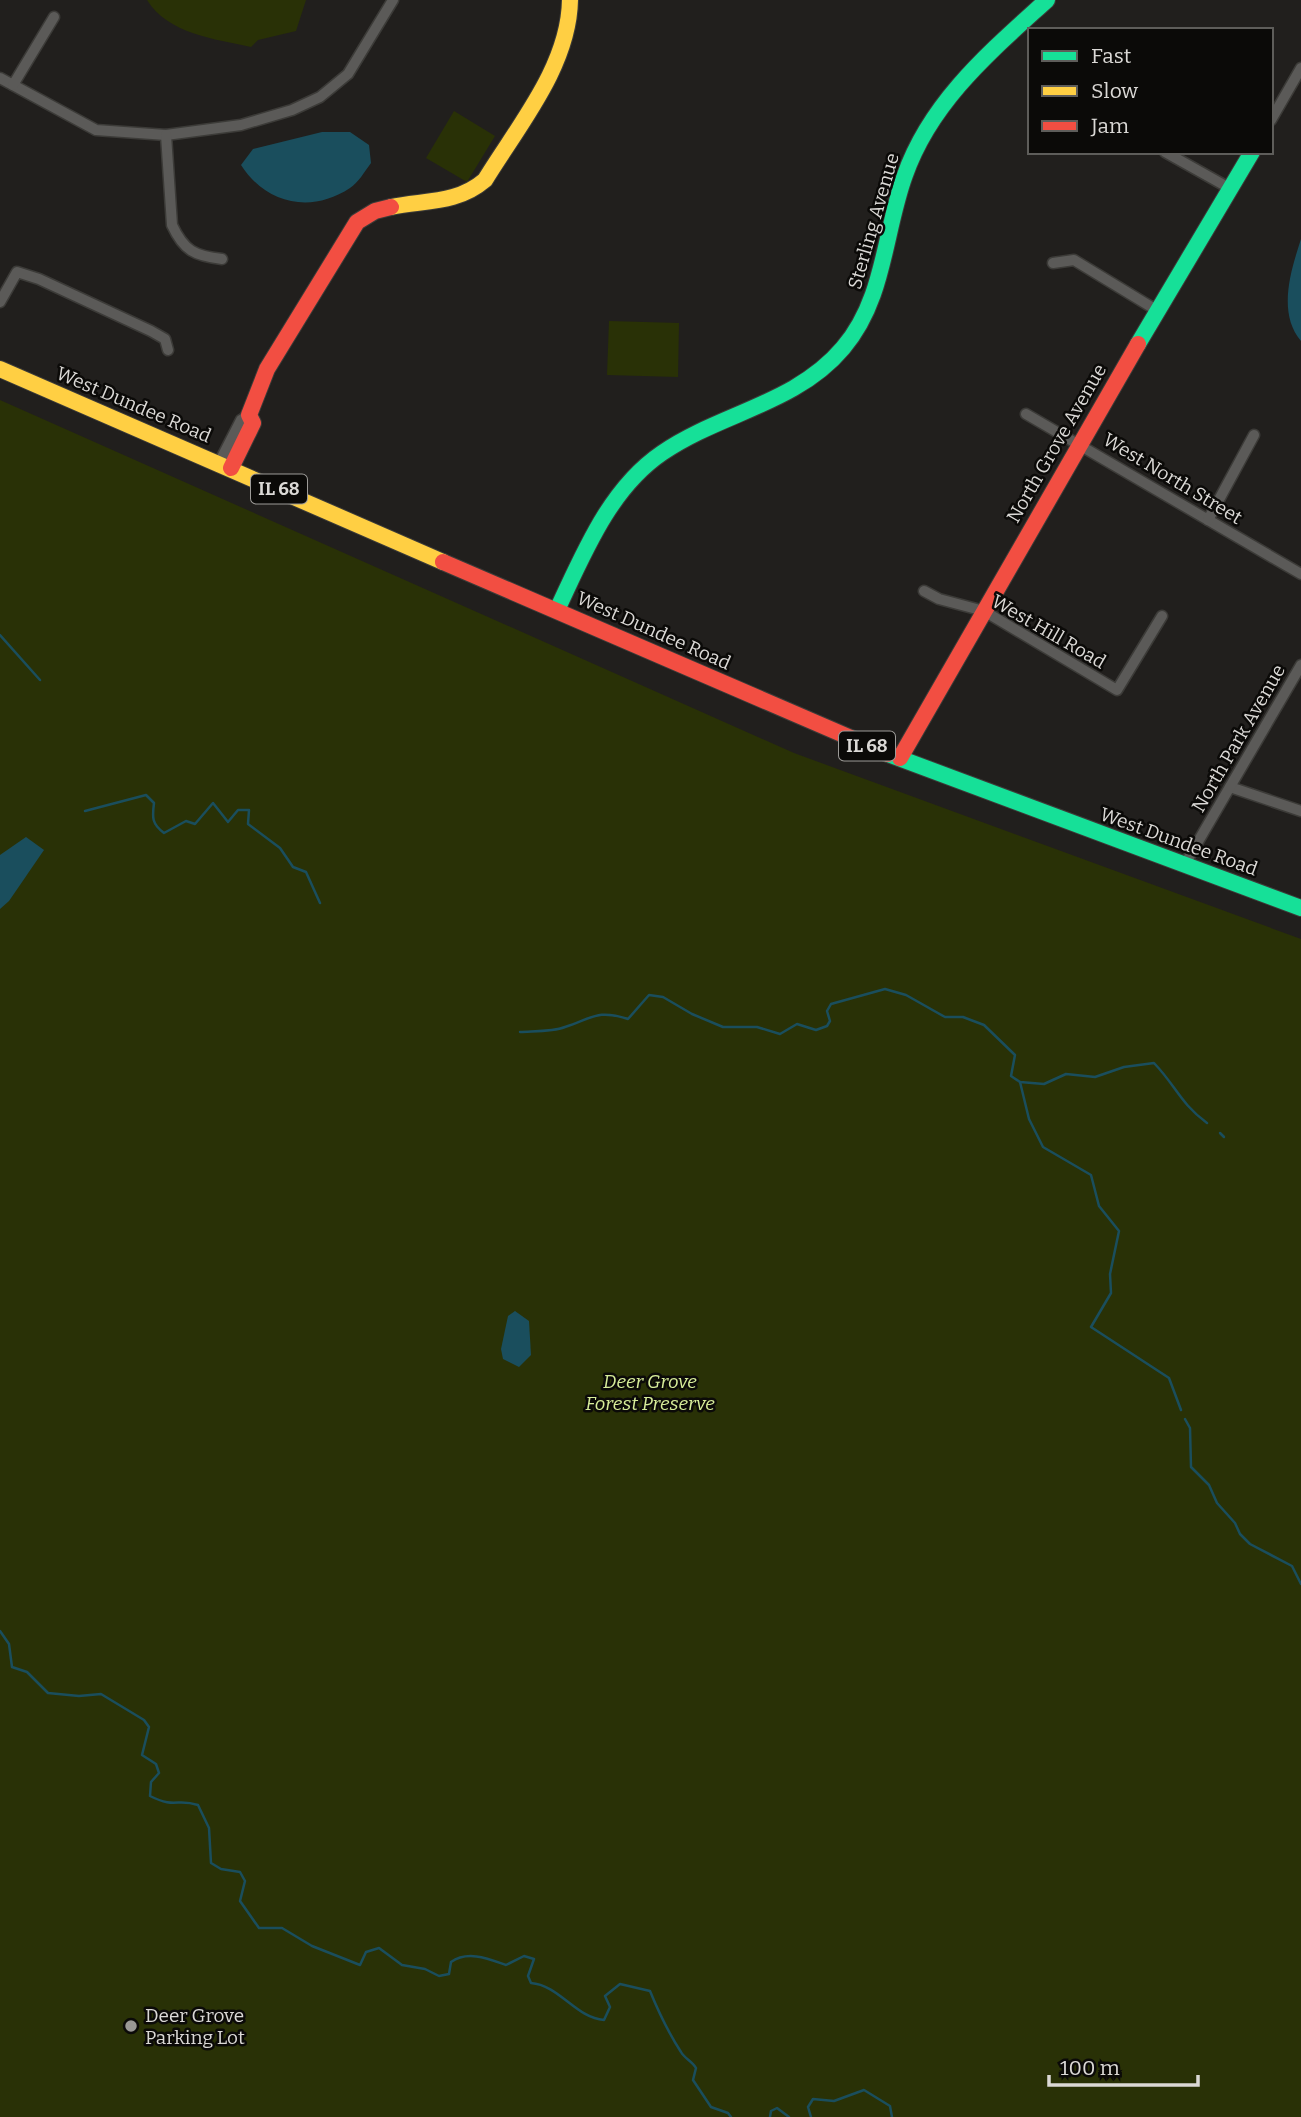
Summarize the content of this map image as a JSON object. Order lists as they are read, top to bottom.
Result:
{
  "streets": {
    "street": [
      "Sterling Avenue",
      "West Dundee Road",
      "North Grove Avenue",
      "West North Street",
      "IL 68",
      "West Hill Road",
      "North Park Avenue"
    ]
  },
  "crossings": [
    ["Sterling Avenue", "West Dundee Road"],
    ["West Dundee Road", "North Grove Avenue"],
    ["West Dundee Road", "North Park Avenue"],
    ["North Grove Avenue", "West North Street"],
    ["North Grove Avenue", "West Hill Road"]
  ],
  "parks": ["Deer Grove Forest Preserve"],
  "places": ["Deer Grove Parking Lot"],
  "legend": ["Fast", "Slow", "Jam"],
  "scale_bar": "100 m"
}
